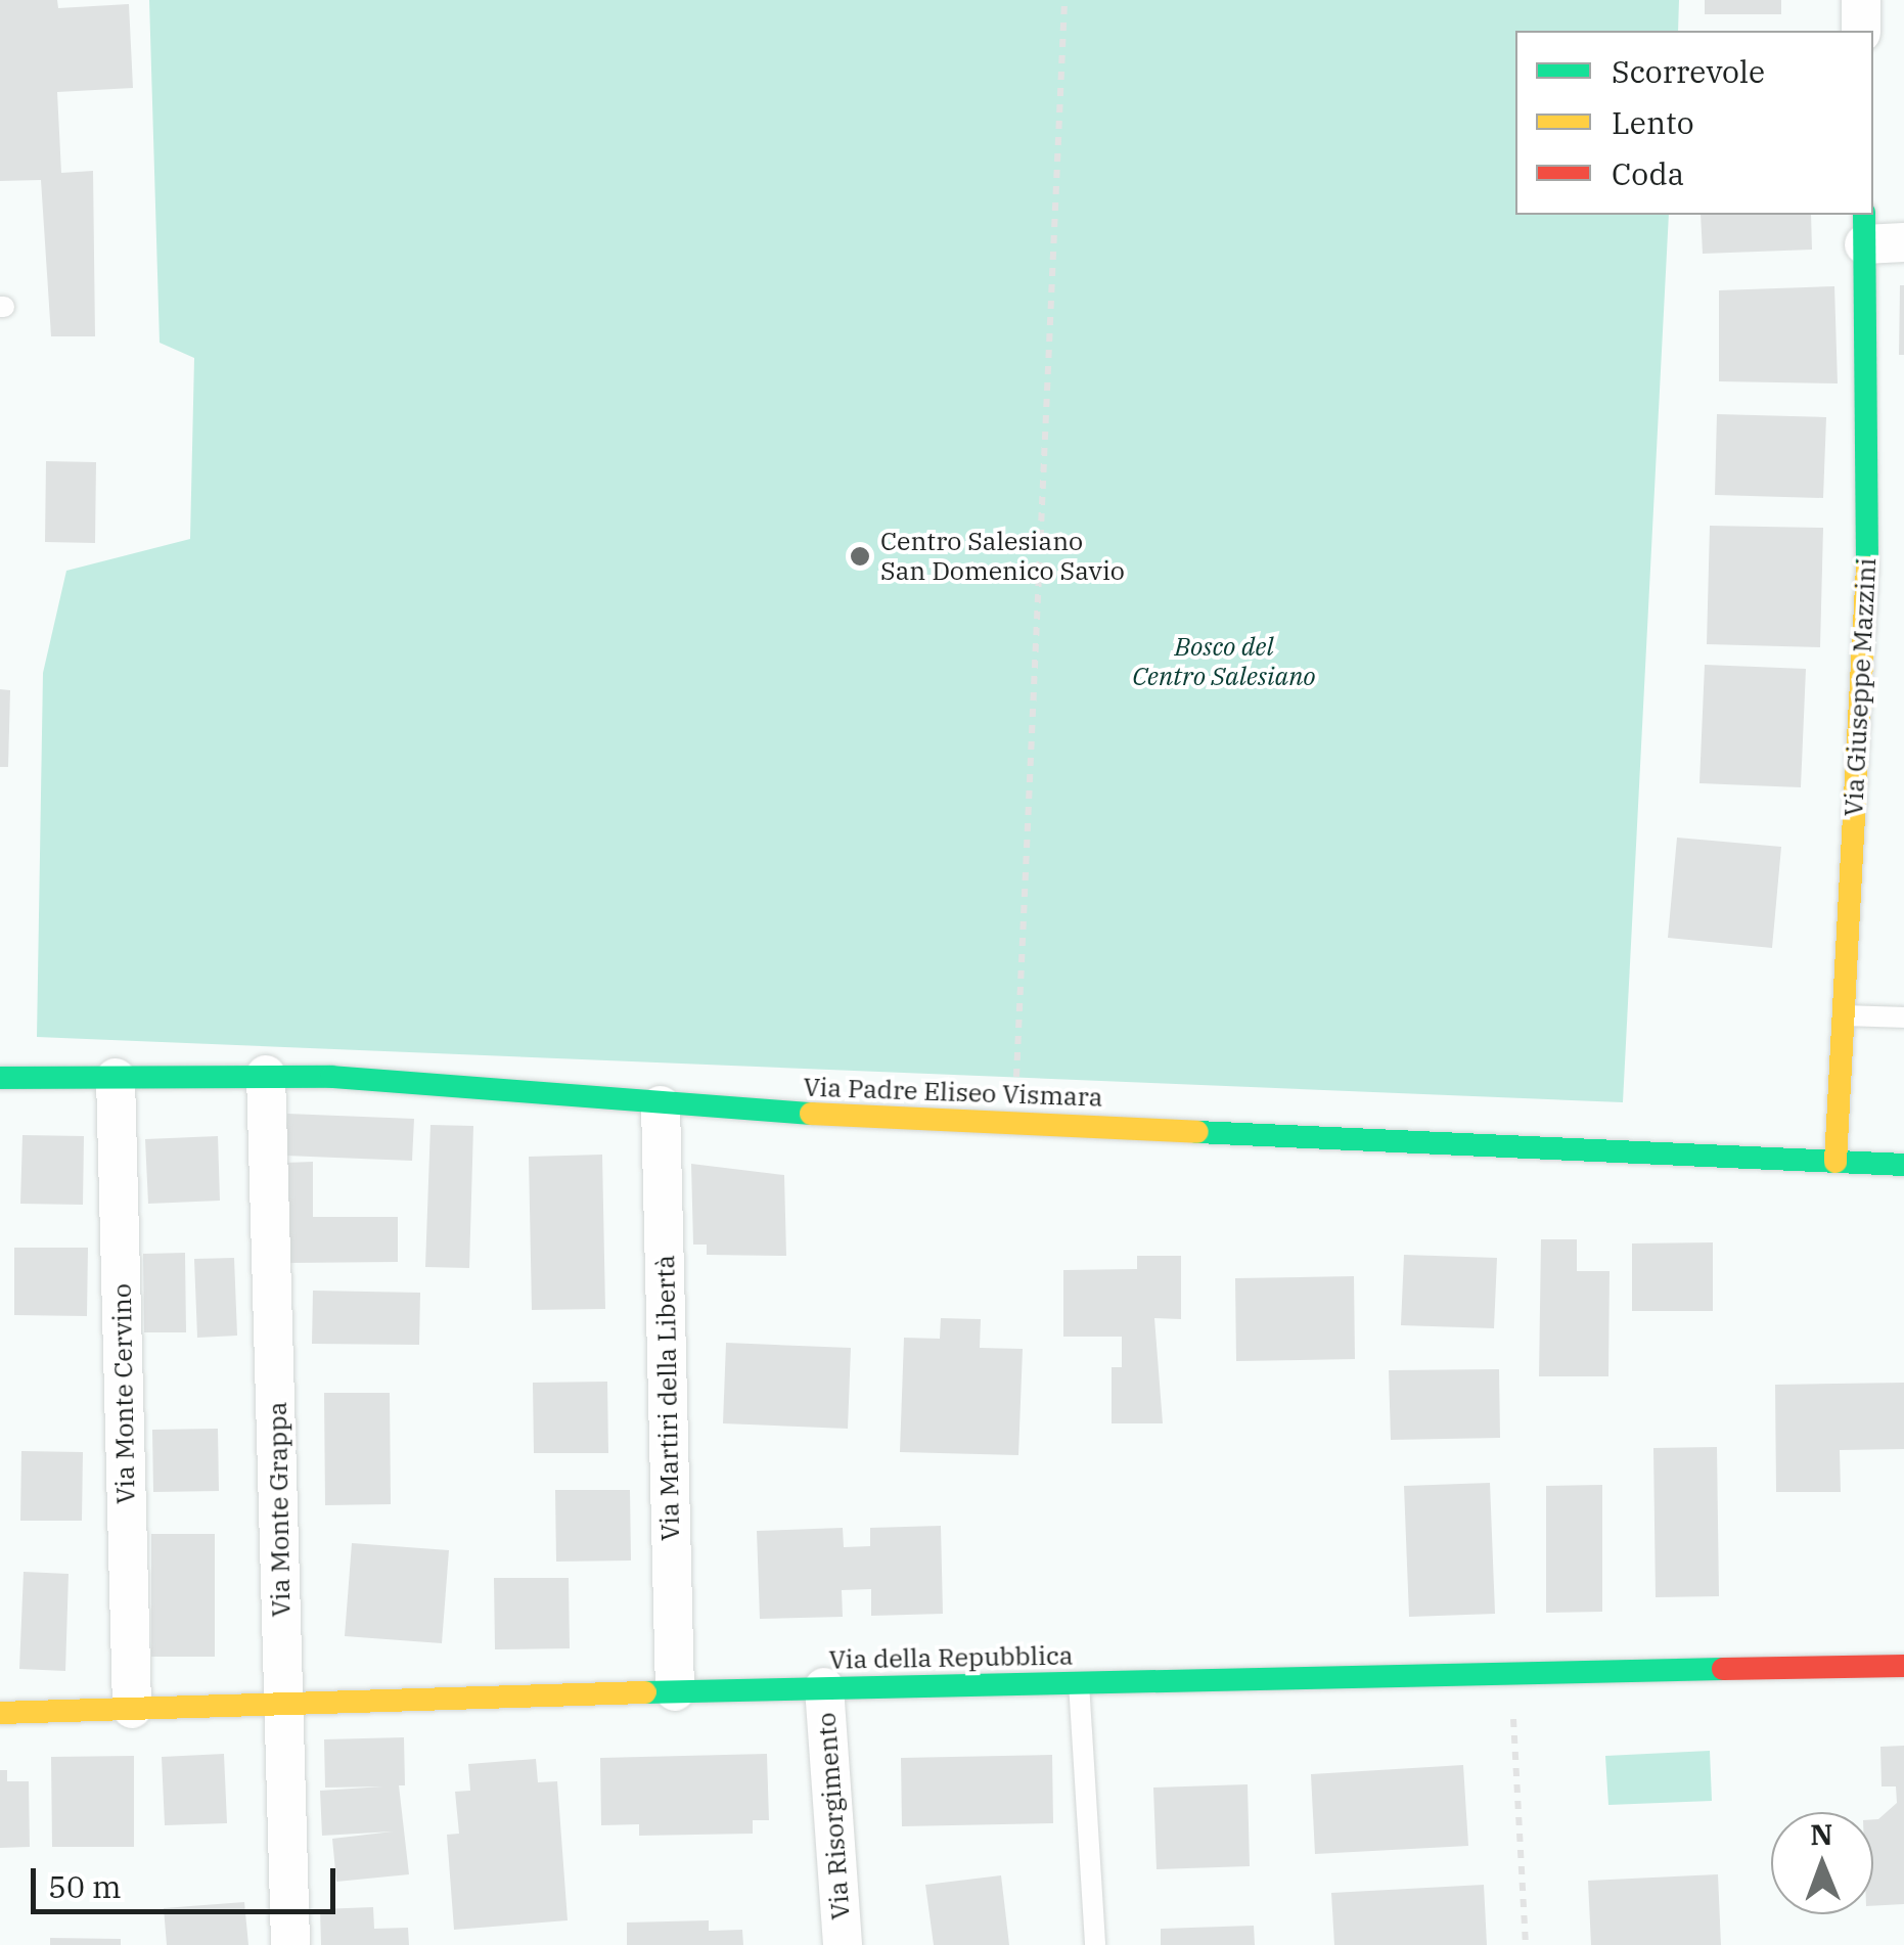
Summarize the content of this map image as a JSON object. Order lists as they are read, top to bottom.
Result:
{
  "streets": {
    "street": [
      "Via Giuseppe Mazzini",
      "Via Padre Eliseo Vismara",
      "Via Monte Cervino",
      "Via Martiri della Libertà",
      "Via Monte Grappa",
      "Via della Repubblica",
      "Via Risorgimento"
    ]
  },
  "crossings": [
    ["Via Giuseppe Mazzini", "Via Padre Eliseo Vismara"],
    ["Via Padre Eliseo Vismara", "Via Monte Cervino"],
    ["Via Padre Eliseo Vismara", "Via Martiri della Libertà"],
    ["Via Padre Eliseo Vismara", "Via Monte Grappa"],
    ["Via Monte Cervino", "Via della Repubblica"],
    ["Via Martiri della Libertà", "Via della Repubblica"],
    ["Via Monte Grappa", "Via della Repubblica"],
    ["Via della Repubblica", "Via Risorgimento"]
  ],
  "parks": ["Bosco del Centro Salesiano"],
  "places": ["Centro Salesiano San Domenico Savio"],
  "legend": ["Scorrevole", "Lento", "Coda"],
  "scale_bar": "50 m",
  "north": "top"
}
